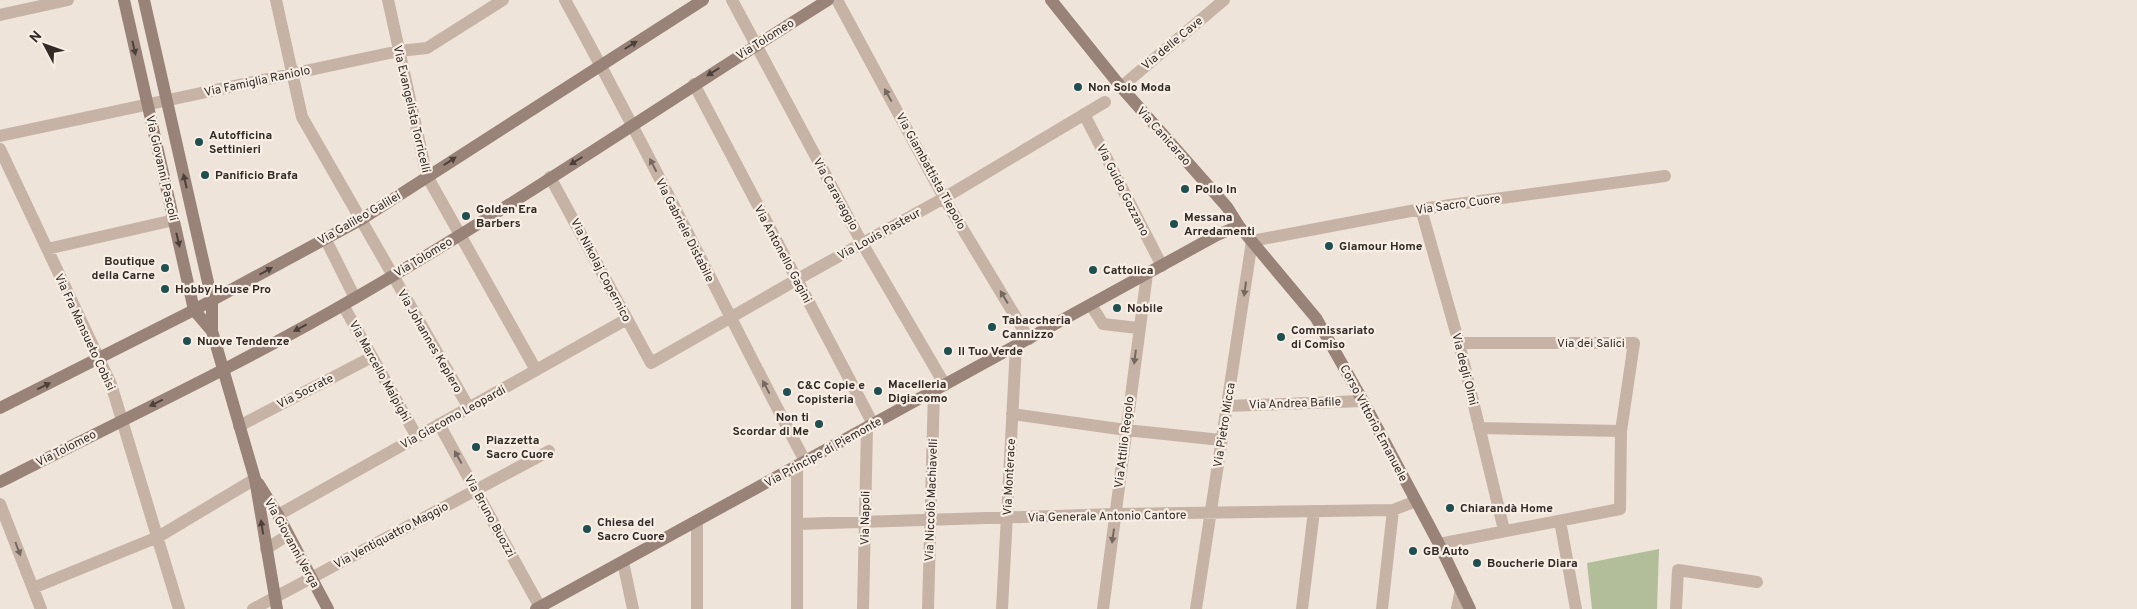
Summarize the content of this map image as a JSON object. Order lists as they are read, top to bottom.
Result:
{
  "streets": {
    "street": [
      "Via Tolomeo",
      "Via delle Cave",
      "Via Famiglia Raniolo",
      "Via Evangelista Torricelli",
      "Via Canicarao",
      "Via Giovanni Pascoli",
      "Via Giambattista Tiepolo",
      "Via Guido Gozzano",
      "Via Caravaggio",
      "Via Sacro Cuore",
      "Via Galileo Galilei",
      "Via Gabriele Distabile",
      "Via Louis Pasteur",
      "Via Antonello Gagini",
      "Via Nikolaj Copernico",
      "Via Fra Mansueto Cobisi",
      "Via Johannes Keplero",
      "Via dei Salici",
      "Via degli Olmi",
      "Via Marcello Malpighi",
      "Via Socrate",
      "Via Andrea Bafile",
      "Via Giacomo Leopardi",
      "Corso Vittorio Emanuele",
      "Via Pietro Micca",
      "Via Attilio Regolo",
      "Via Principe di Piemonte",
      "Via Monterace",
      "Via Niccolò Machiavelli",
      "Via Bruno Buozzi",
      "Via Generale Antonio Cantore",
      "Via Napoli",
      "Via Ventiquattro Maggio",
      "Via Giovanni Verga"
    ]
  },
  "crossings": [
    ["Via Tolomeo", "Via Evangelista Torricelli"],
    ["Via Tolomeo", "Via Giovanni Pascoli"],
    ["Via Tolomeo", "Via Caravaggio"],
    ["Via Tolomeo", "Via Gabriele Distabile"],
    ["Via Tolomeo", "Via Antonello Gagini"],
    ["Via Tolomeo", "Via Nikolaj Copernico"],
    ["Via Tolomeo", "Via Fra Mansueto Cobisi"],
    ["Via Tolomeo", "Via Johannes Keplero"],
    ["Via Tolomeo", "Via Marcello Malpighi"],
    ["Via delle Cave", "Via Canicarao"],
    ["Via Famiglia Raniolo", "Via Evangelista Torricelli"],
    ["Via Famiglia Raniolo", "Via Giovanni Pascoli"],
    ["Via Famiglia Raniolo", "Via Johannes Keplero"],
    ["Via Evangelista Torricelli", "Via Galileo Galilei"],
    ["Via Evangelista Torricelli", "Via Giacomo Leopardi"],
    ["Via Canicarao", "Corso Vittorio Emanuele"],
    ["Via Canicarao", "Via Principe di Piemonte"],
    ["Via Giovanni Pascoli", "Via Galileo Galilei"],
    ["Via Giovanni Pascoli", "Via Socrate"],
    ["Via Giovanni Pascoli", "Via Ventiquattro Maggio"],
    ["Via Giovanni Pascoli", "Via Giovanni Verga"],
    ["Via Giambattista Tiepolo", "Via Louis Pasteur"],
    ["Via Giambattista Tiepolo", "Via Principe di Piemonte"],
    ["Via Guido Gozzano", "Via Louis Pasteur"],
    ["Via Guido Gozzano", "Via Principe di Piemonte"],
    ["Via Caravaggio", "Via Louis Pasteur"],
    ["Via Caravaggio", "Via Principe di Piemonte"],
    ["Via Caravaggio", "Via Niccolò Machiavelli"],
    ["Via Sacro Cuore", "Via degli Olmi"],
    ["Via Sacro Cuore", "Corso Vittorio Emanuele"],
    ["Via Sacro Cuore", "Via Pietro Micca"],
    ["Via Galileo Galilei", "Via Gabriele Distabile"],
    ["Via Galileo Galilei", "Via Fra Mansueto Cobisi"],
    ["Via Galileo Galilei", "Via Johannes Keplero"],
    ["Via Gabriele Distabile", "Via Louis Pasteur"],
    ["Via Gabriele Distabile", "Via Principe di Piemonte"],
    ["Via Louis Pasteur", "Via Antonello Gagini"],
    ["Via Louis Pasteur", "Via Nikolaj Copernico"],
    ["Via Antonello Gagini", "Via Principe di Piemonte"],
    ["Via Antonello Gagini", "Via Napoli"],
    ["Via Nikolaj Copernico", "Via Giacomo Leopardi"],
    ["Via Johannes Keplero", "Via Giacomo Leopardi"],
    ["Via dei Salici", "Via degli Olmi"],
    ["Via dei Salici", "Corso Vittorio Emanuele"],
    ["Via Marcello Malpighi", "Via Socrate"],
    ["Via Marcello Malpighi", "Via Giacomo Leopardi"],
    ["Via Andrea Bafile", "Corso Vittorio Emanuele"],
    ["Via Andrea Bafile", "Via Pietro Micca"],
    ["Via Giacomo Leopardi", "Via Bruno Buozzi"],
    ["Via Giacomo Leopardi", "Via Giovanni Verga"],
    ["Corso Vittorio Emanuele", "Via Pietro Micca"],
    ["Corso Vittorio Emanuele", "Via Principe di Piemonte"],
    ["Corso Vittorio Emanuele", "Via Generale Antonio Cantore"],
    ["Via Pietro Micca", "Via Generale Antonio Cantore"],
    ["Via Attilio Regolo", "Via Principe di Piemonte"],
    ["Via Attilio Regolo", "Via Generale Antonio Cantore"],
    ["Via Principe di Piemonte", "Via Monterace"],
    ["Via Principe di Piemonte", "Via Niccolò Machiavelli"],
    ["Via Principe di Piemonte", "Via Bruno Buozzi"],
    ["Via Principe di Piemonte", "Via Napoli"],
    ["Via Monterace", "Via Generale Antonio Cantore"],
    ["Via Niccolò Machiavelli", "Via Generale Antonio Cantore"],
    ["Via Bruno Buozzi", "Via Ventiquattro Maggio"],
    ["Via Generale Antonio Cantore", "Via Napoli"],
    ["Via Ventiquattro Maggio", "Via Giovanni Verga"]
  ],
  "one_way": [
    "Via Tolomeo",
    "Via Giambattista Tiepolo",
    "Via Galileo Galilei",
    "Via Gabriele Distabile",
    "Via Pietro Micca",
    "Via Attilio Regolo",
    "Via Bruno Buozzi"
  ],
  "places": [
    "Non Solo Moda",
    "Autofficina Settinieri",
    "Panificio Brafa",
    "Pollo In",
    "Golden Era Barbers",
    "Messana Arredamenti",
    "Glamour Home",
    "Boutique della Carne",
    "Cattolica",
    "Hobby House Pro",
    "Nobile",
    "Tabaccheria Cannizzo",
    "Commissariato di Comiso",
    "Nuove Tendenze",
    "Il Tuo Verde",
    "Macelleria Digiacomo",
    "C&C Copie e Copisteria",
    "Non ti Scordar di Me",
    "Piazzetta Sacro Cuore",
    "Chiarandà Home",
    "Chiesa del Sacro Cuore",
    "GB Auto",
    "Boucherie Diara"
  ],
  "north": "top left"
}
